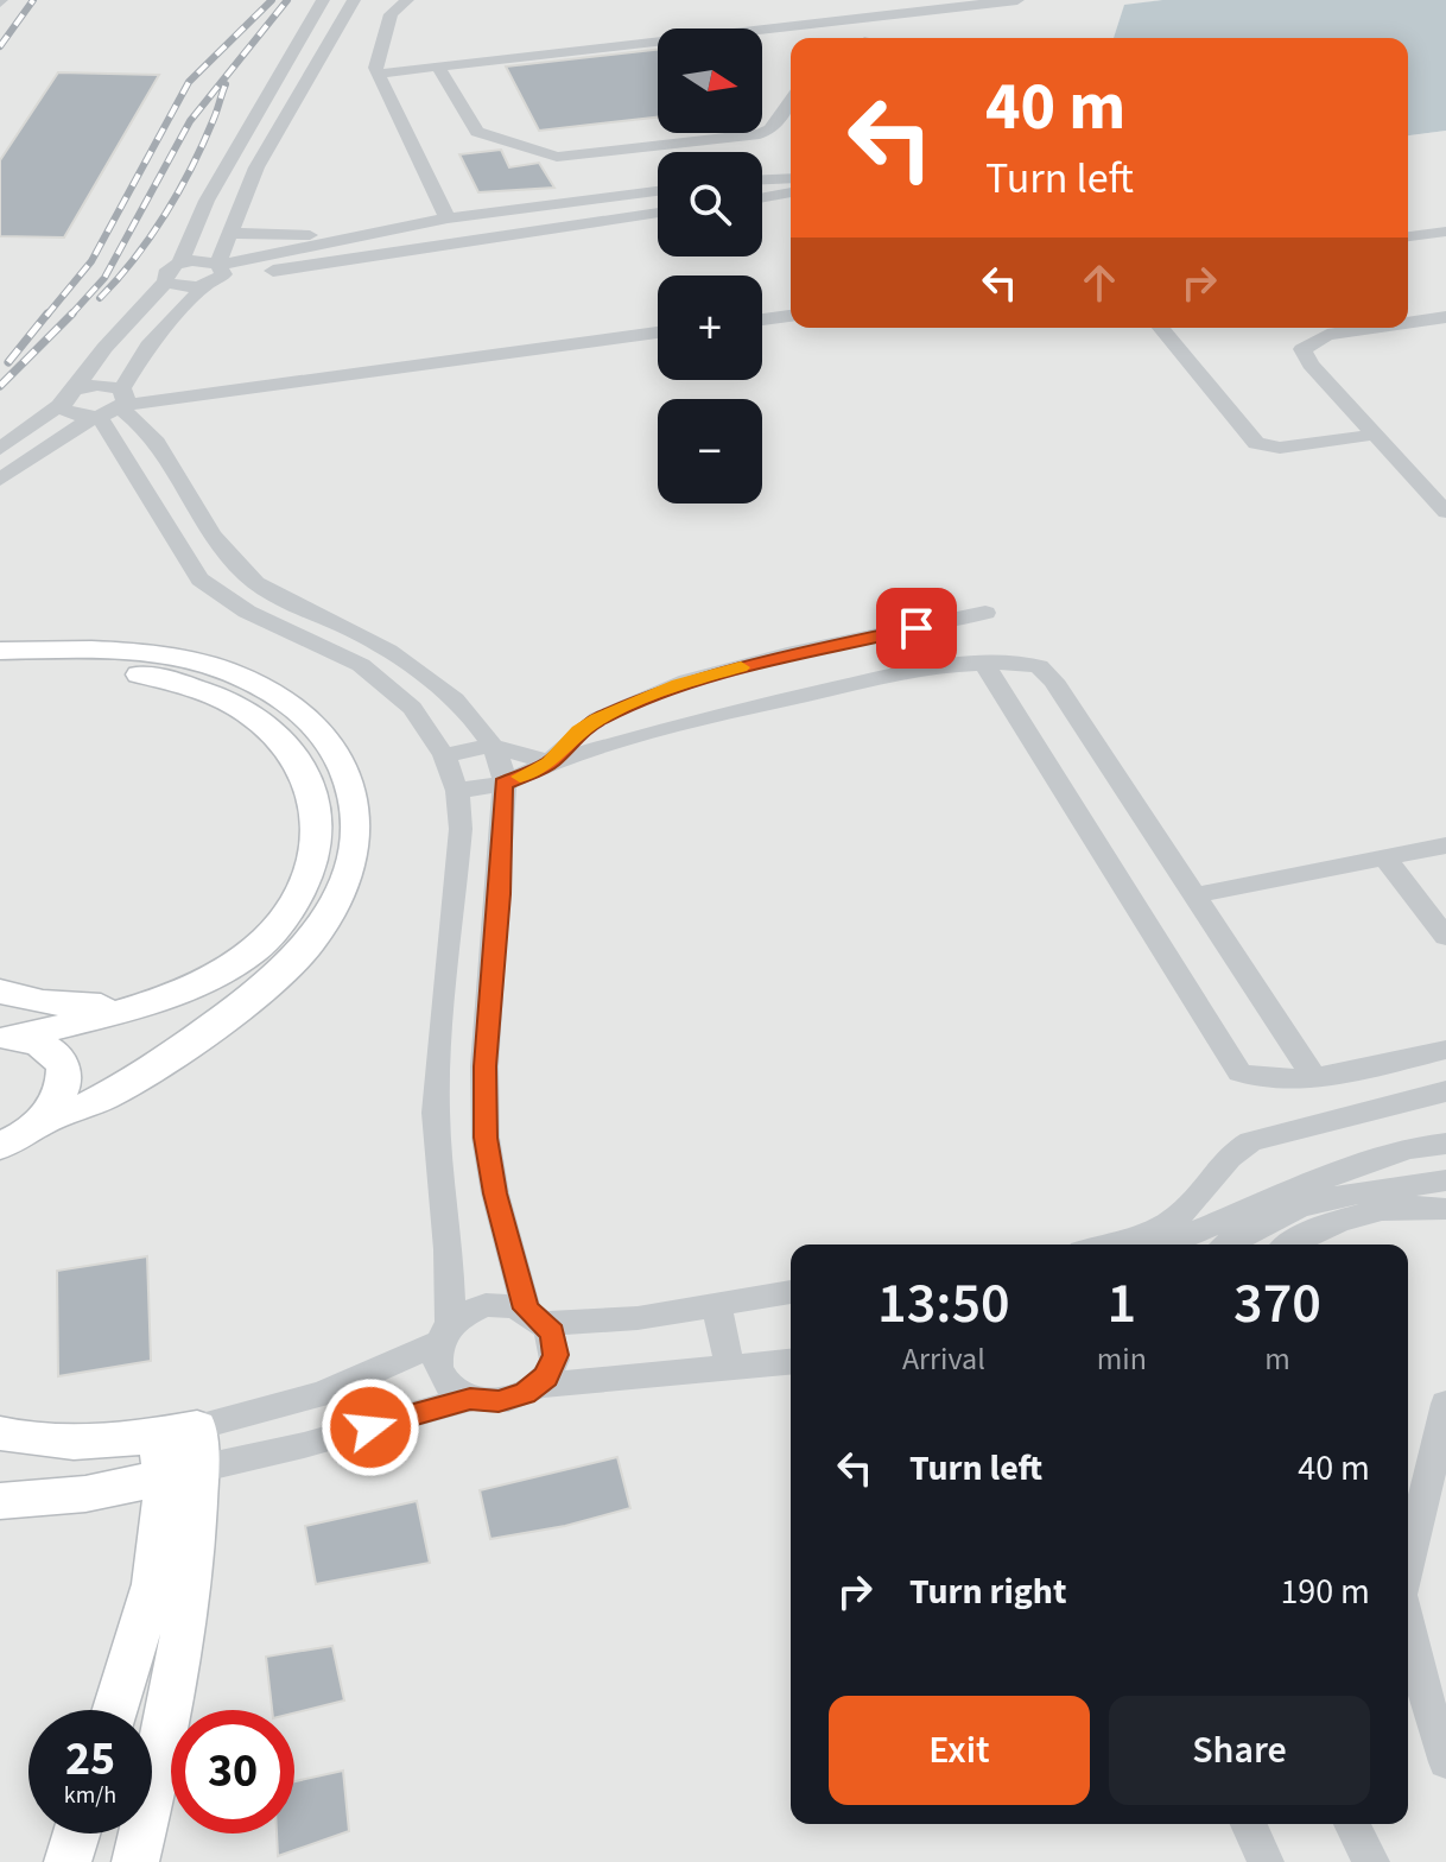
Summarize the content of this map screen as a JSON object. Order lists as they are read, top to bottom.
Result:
{
  "north": "right",
  "page": {
    "map_buttons": ["+", "−"],
    "turn": ["40 m", "Turn left"],
    "eta": [
      "13:50",
      "Arrival",
      "1",
      "min",
      "370",
      "m"
    ],
    "list": [
      {
        "name": "Turn left",
        "value": "40 m"
      },
      {
        "name": "Turn right",
        "value": "190 m"
      }
    ],
    "buttons": ["Exit", "Share"],
    "speed": "25 km/h",
    "limit": "30"
  }
}
